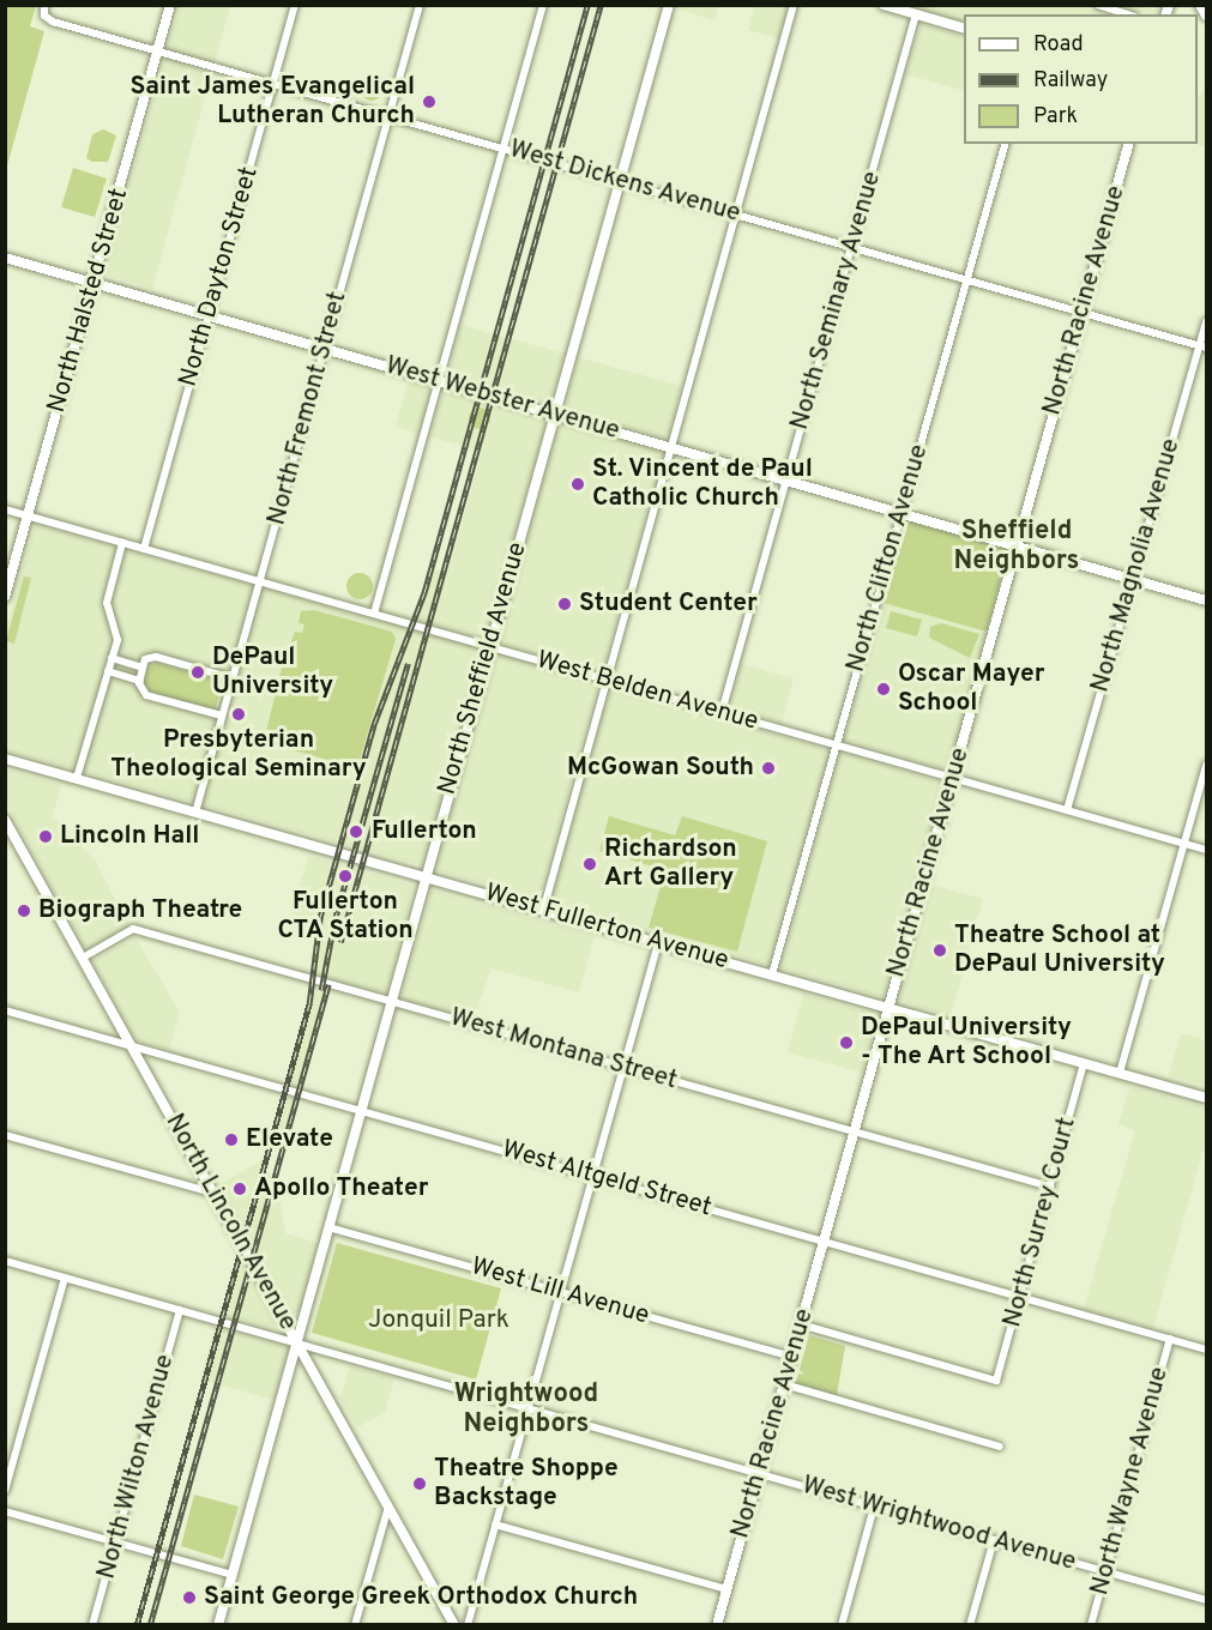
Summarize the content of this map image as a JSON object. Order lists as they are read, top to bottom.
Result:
{
  "streets": {
    "street": [
      "West Dickens Avenue",
      "North Dayton Street",
      "North Halsted Street",
      "North Seminary Avenue",
      "North Racine Avenue",
      "West Webster Avenue",
      "North Fremont Street",
      "North Clifton Avenue",
      "North Magnolia Avenue",
      "North Sheffield Avenue",
      "West Belden Avenue",
      "West Fullerton Avenue",
      "West Montana Street",
      "West Altgeld Street",
      "North Lincoln Avenue",
      "North Surrey Court",
      "West Lill Avenue",
      "North Wilton Avenue",
      "North Wayne Avenue",
      "West Wrightwood Avenue"
    ]
  },
  "crossings": [
    ["West Dickens Avenue", "North Dayton Street"],
    ["West Dickens Avenue", "North Halsted Street"],
    ["West Dickens Avenue", "North Seminary Avenue"],
    ["West Dickens Avenue", "North Racine Avenue"],
    ["West Dickens Avenue", "North Fremont Street"],
    ["West Dickens Avenue", "North Clifton Avenue"],
    ["West Dickens Avenue", "North Magnolia Avenue"],
    ["West Dickens Avenue", "North Sheffield Avenue"],
    ["North Dayton Street", "West Webster Avenue"],
    ["North Dayton Street", "West Belden Avenue"],
    ["North Halsted Street", "West Webster Avenue"],
    ["North Halsted Street", "West Belden Avenue"],
    ["North Seminary Avenue", "West Webster Avenue"],
    ["North Seminary Avenue", "West Belden Avenue"],
    ["North Racine Avenue", "West Webster Avenue"],
    ["North Racine Avenue", "West Belden Avenue"],
    ["North Racine Avenue", "West Fullerton Avenue"],
    ["North Racine Avenue", "West Montana Street"],
    ["North Racine Avenue", "West Altgeld Street"],
    ["North Racine Avenue", "North Surrey Court"],
    ["North Racine Avenue", "West Lill Avenue"],
    ["North Racine Avenue", "West Wrightwood Avenue"],
    ["West Webster Avenue", "North Fremont Street"],
    ["West Webster Avenue", "North Clifton Avenue"],
    ["West Webster Avenue", "North Magnolia Avenue"],
    ["West Webster Avenue", "North Sheffield Avenue"],
    ["North Fremont Street", "West Belden Avenue"],
    ["North Fremont Street", "West Fullerton Avenue"],
    ["North Clifton Avenue", "West Belden Avenue"],
    ["North Clifton Avenue", "West Fullerton Avenue"],
    ["North Magnolia Avenue", "West Belden Avenue"],
    ["North Sheffield Avenue", "West Belden Avenue"],
    ["North Sheffield Avenue", "West Fullerton Avenue"],
    ["North Sheffield Avenue", "West Montana Street"],
    ["North Sheffield Avenue", "West Altgeld Street"],
    ["North Sheffield Avenue", "North Lincoln Avenue"],
    ["North Sheffield Avenue", "West Lill Avenue"],
    ["North Sheffield Avenue", "West Wrightwood Avenue"],
    ["West Fullerton Avenue", "North Surrey Court"],
    ["West Montana Street", "North Lincoln Avenue"],
    ["West Montana Street", "North Surrey Court"],
    ["West Altgeld Street", "North Lincoln Avenue"],
    ["West Altgeld Street", "North Surrey Court"],
    ["West Altgeld Street", "North Wayne Avenue"],
    ["North Lincoln Avenue", "West Wrightwood Avenue"],
    ["North Wilton Avenue", "West Wrightwood Avenue"],
    ["North Wayne Avenue", "West Wrightwood Avenue"]
  ],
  "districts": ["Sheffield Neighbors", "Wrightwood Neighbors"],
  "parks": ["Jonquil Park"],
  "places": [
    "Saint James Evangelical Lutheran Church",
    "St. Vincent de Paul Catholic Church",
    "Student Center",
    "DePaul University",
    "Oscar Mayer School",
    "Presbyterian Theological Seminary",
    "McGowan South",
    "Fullerton",
    "Lincoln Hall",
    "Richardson Art Gallery",
    "Fullerton CTA Station",
    "Biograph Theatre",
    "Theatre School at DePaul University",
    "DePaul University - The Art School",
    "Elevate",
    "Apollo Theater",
    "Theatre Shoppe Backstage",
    "Saint George Greek Orthodox Church"
  ],
  "legend": ["Road", "Railway", "Park"]
}
